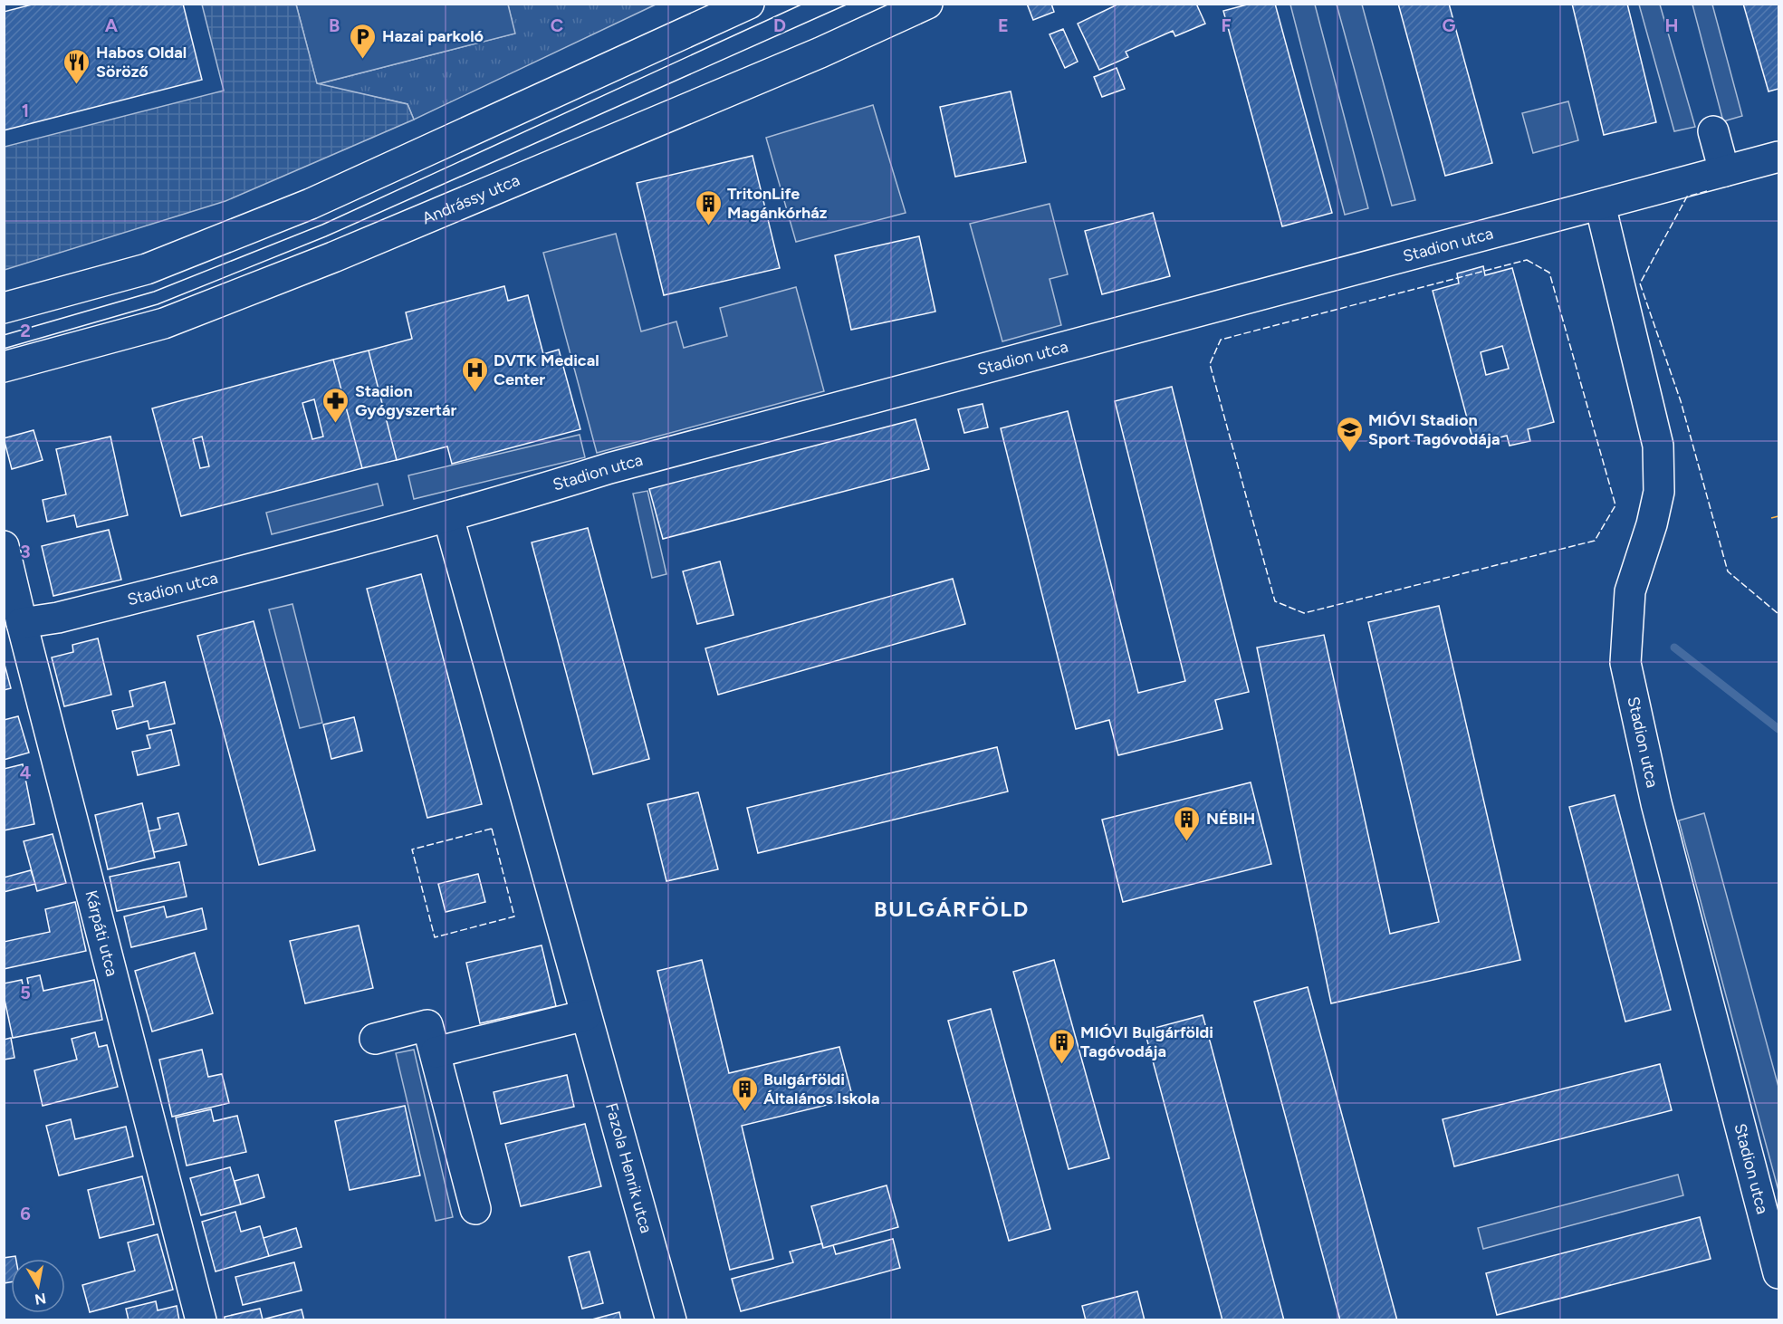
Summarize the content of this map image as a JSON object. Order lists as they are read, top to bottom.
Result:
{
  "streets": {
    "street": [
      "Andrássy utca",
      "Stadion utca",
      "Kárpáti utca",
      "Fazola Henrik utca"
    ]
  },
  "crossings": [
    ["Stadion utca", "Kárpáti utca"],
    ["Stadion utca", "Fazola Henrik utca"]
  ],
  "districts": ["BULGÁRFÖLD"],
  "places": {
    "parking": ["Hazai parkoló"],
    "restaurant": ["Habos Oldal Söröző"],
    "building": [
      "TritonLife Magánkórház",
      "NÉBIH",
      "MIÓVI Bulgárföldi Tagóvodája",
      "Bulgárföldi Általános Iskola"
    ],
    "hospital": ["DVTK Medical Center"],
    "pharmacy": ["Stadion Gyógyszertár"],
    "school or university": ["MIÓVI Stadion Sport Tagóvodája"]
  },
  "north": "bottom",
  "grid": {
    "columns": [
      "A",
      "B",
      "C",
      "D",
      "E",
      "F",
      "G",
      "H"
    ],
    "rows": [
      "1",
      "2",
      "3",
      "4",
      "5",
      "6"
    ]
  }
}
